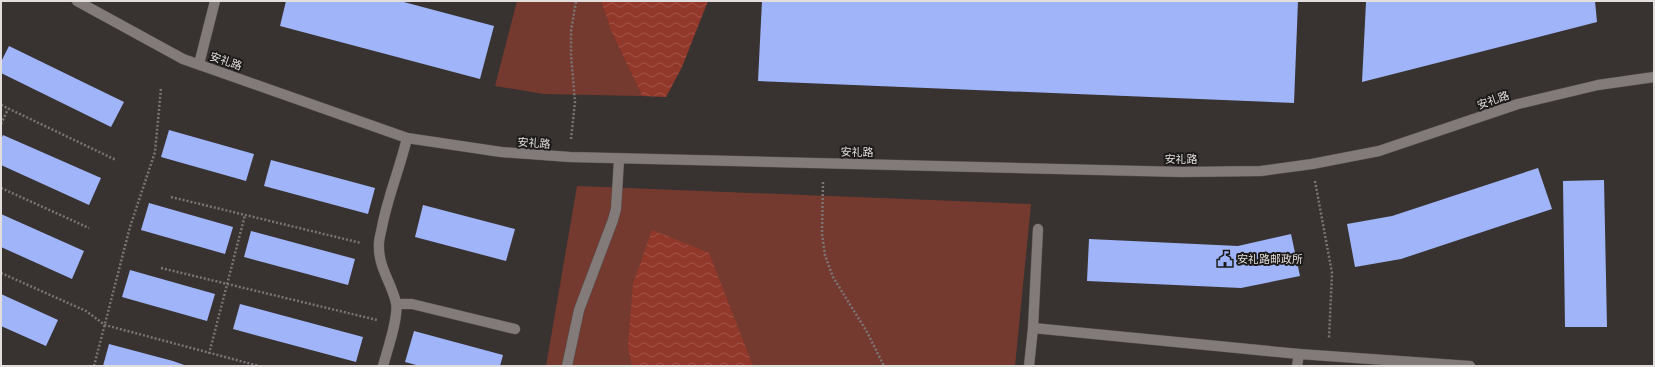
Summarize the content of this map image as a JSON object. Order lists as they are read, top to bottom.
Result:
{
  "streets": {
    "street": ["安礼路"]
  },
  "places": {
    "public building": ["安礼路邮政所"]
  }
}
